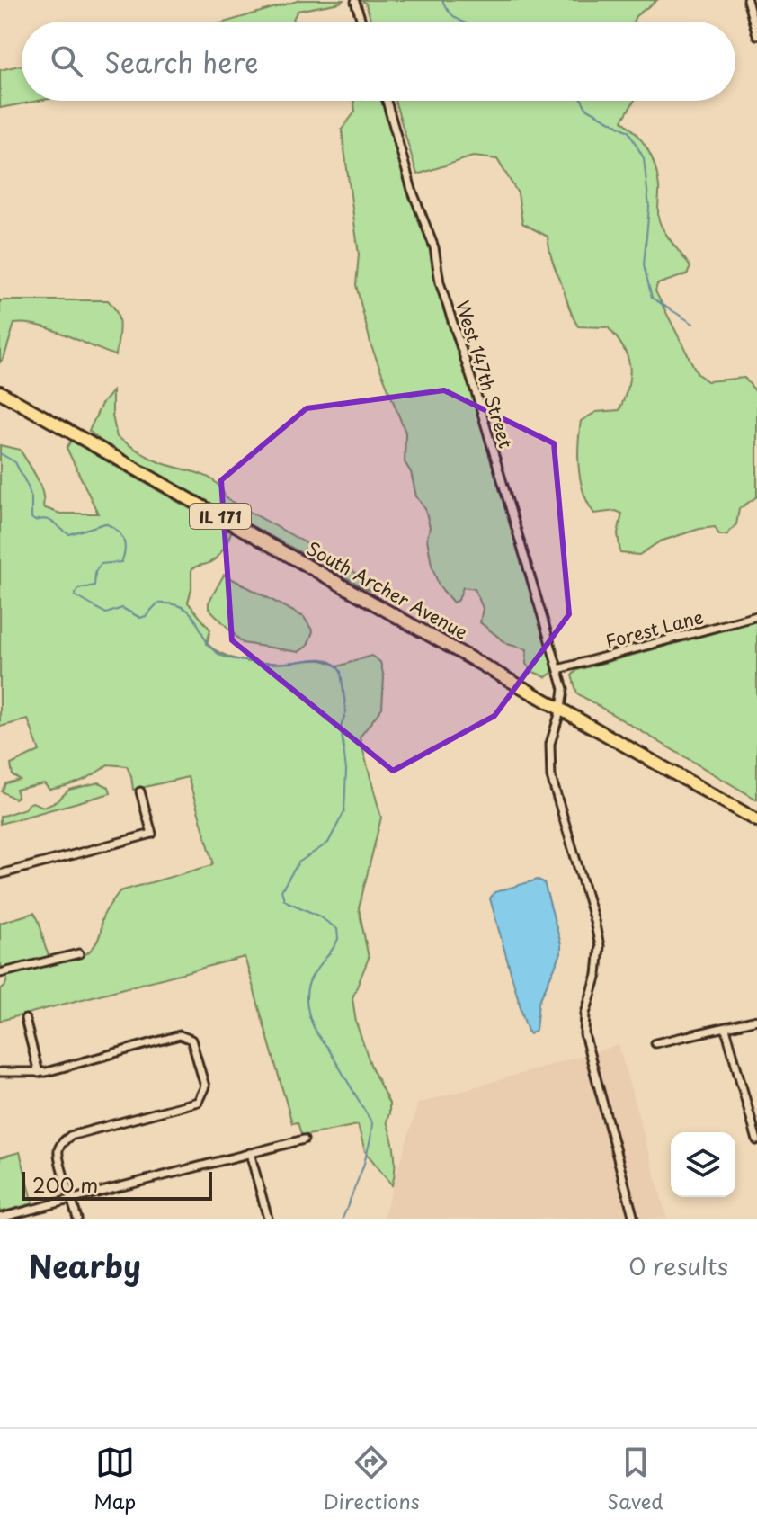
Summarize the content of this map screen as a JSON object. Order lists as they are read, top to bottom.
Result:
{
  "streets": {
    "main road": ["IL 171", "South Archer Avenue"],
    "street": ["West 147th Street", "Forest Lane"]
  },
  "crossings": [
    ["West 147th Street", "South Archer Avenue"],
    ["West 147th Street", "Forest Lane"]
  ],
  "scale_bar": "200 m",
  "page": {
    "search": "Search here",
    "scale": "200 m",
    "heading": ["Nearby", "0 results"],
    "nav": ["Map", "Directions", "Saved"]
  }
}
